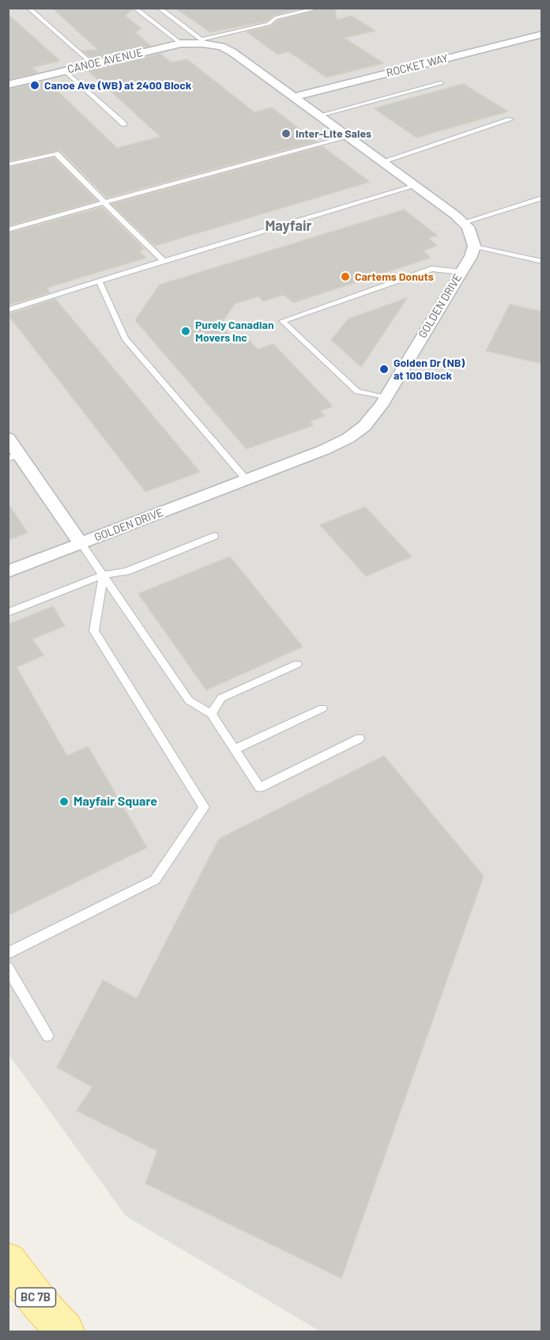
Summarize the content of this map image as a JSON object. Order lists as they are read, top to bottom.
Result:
{
  "streets": {
    "main road": ["BC 7B"],
    "street": ["CANOE AVENUE", "ROCKET WAY", "GOLDEN DRIVE"]
  },
  "districts": ["Mayfair"],
  "places": [
    "Canoe Ave (WB) at 2400 Block",
    "Inter-Lite Sales",
    "Cartems Donuts",
    "Purely Canadian Movers Inc",
    "Golden Dr (NB) at 100 Block",
    "Mayfair Square"
  ]
}
